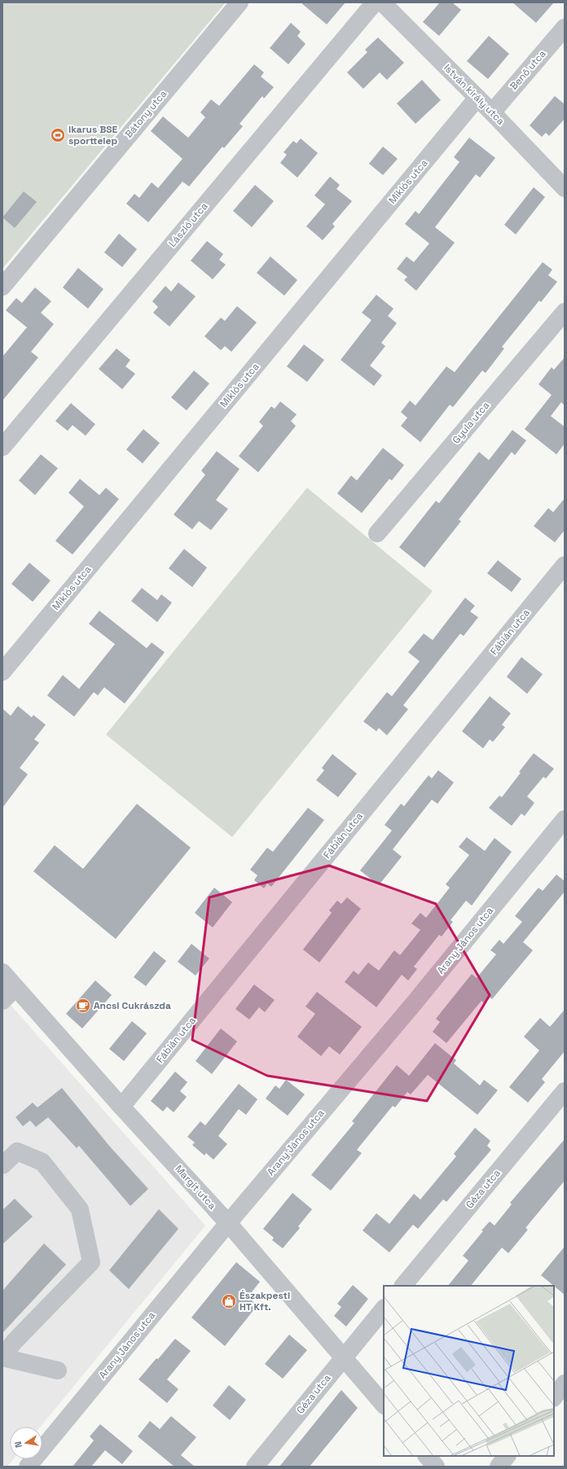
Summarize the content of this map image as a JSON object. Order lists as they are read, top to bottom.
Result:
{
  "streets": {
    "street": [
      "Benő utca",
      "István király utca",
      "Bátony utca",
      "Miklós utca",
      "László utca",
      "Gyula utca",
      "Fábián utca",
      "Arany János utca",
      "Margit utca",
      "Géza utca"
    ]
  },
  "crossings": [
    ["Benő utca", "István király utca"],
    ["István király utca", "Miklós utca"],
    ["Fábián utca", "Margit utca"],
    ["Arany János utca", "Margit utca"],
    ["Margit utca", "Géza utca"]
  ],
  "places": {
    "sports": ["Ikarus BSE sporttelep"],
    "cafe": ["Ancsi Cukrászda"],
    "shop": ["Északpesti HT Kft."]
  },
  "north": "left"
}
